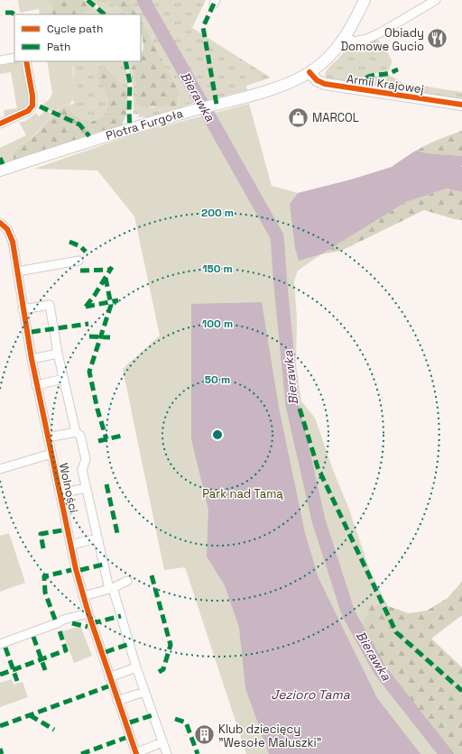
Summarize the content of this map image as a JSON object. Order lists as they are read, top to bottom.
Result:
{
  "streets": {
    "main road": ["Armii Krajowej", "Piotra Furgoła"],
    "street": ["Wolności"]
  },
  "crossings": [
    ["Armii Krajowej", "Piotra Furgoła"]
  ],
  "water": ["Bierawka", "Jezioro Tama"],
  "parks": ["Park nad Tamą"],
  "places": {
    "restaurant": ["Obiady Domowe Gucio"],
    "shop": ["MARCOL"],
    "building": ["Klub dziecięcy \"Wesołe Maluszki\""]
  },
  "legend": ["Cycle path", "Path"],
  "rings": [
    "200 m",
    "150 m",
    "100 m",
    "50 m"
  ]
}
